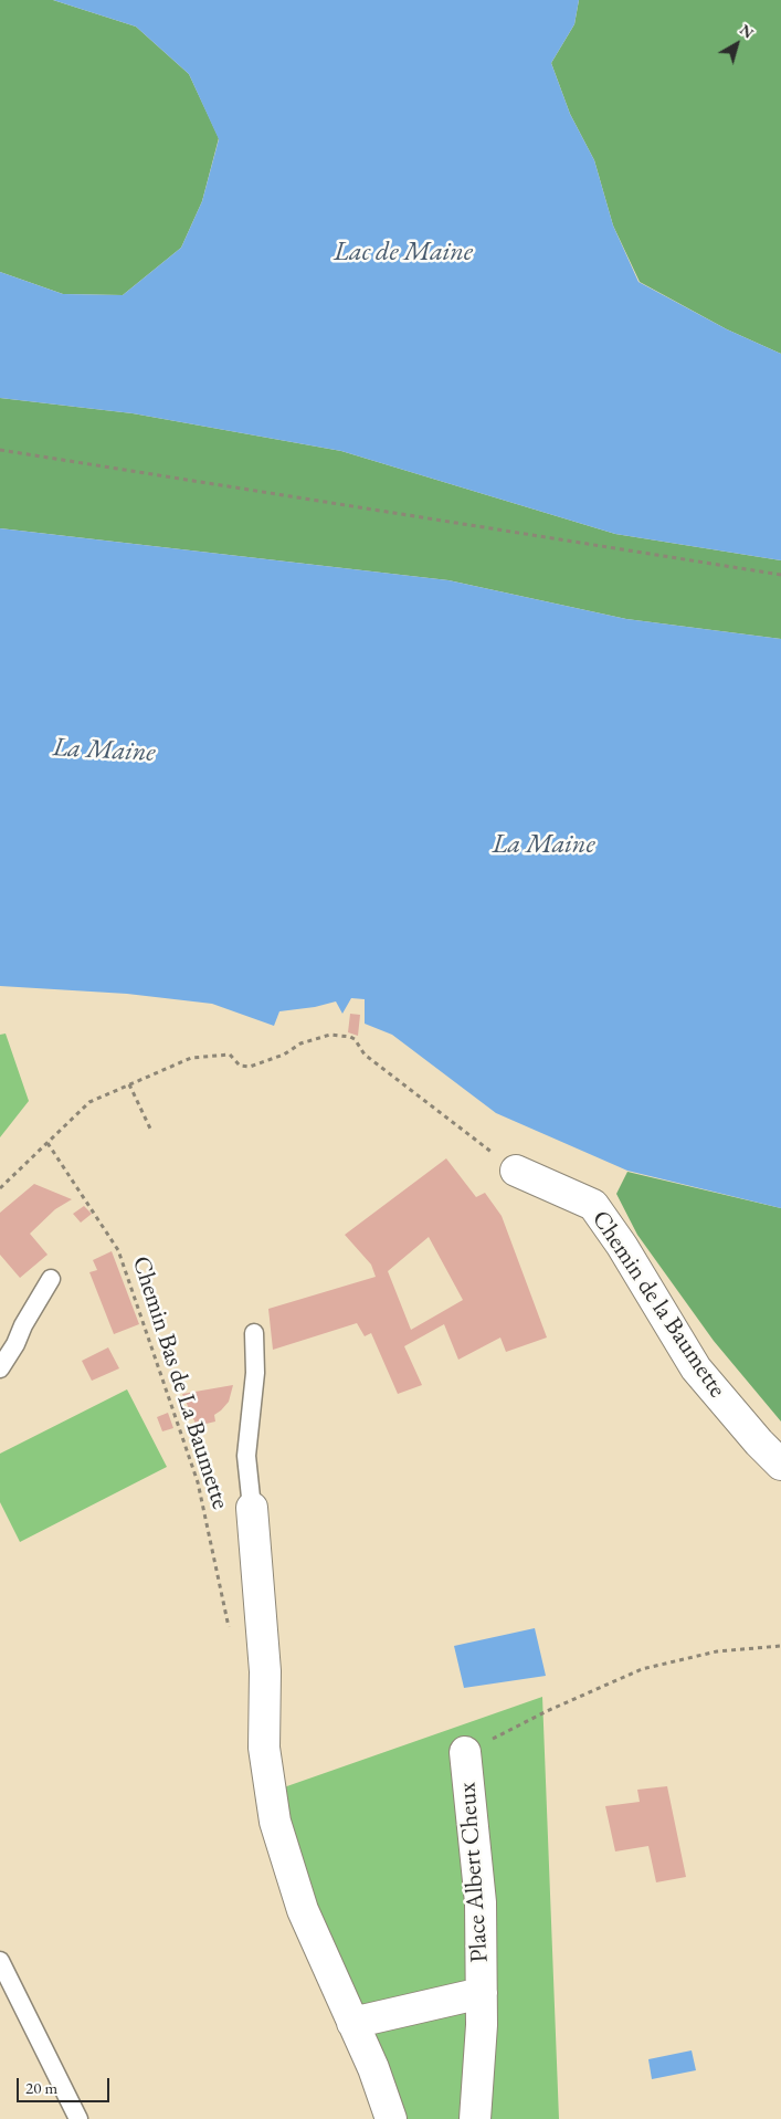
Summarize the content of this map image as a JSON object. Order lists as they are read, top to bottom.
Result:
{
  "streets": {
    "street": ["Chemin de la Baumette", "Place Albert Cheux"],
    "path": ["Chemin Bas de La Baumette"]
  },
  "water": ["Lac de Maine", "La Maine"],
  "scale_bar": "20 m",
  "north": "top right"
}
